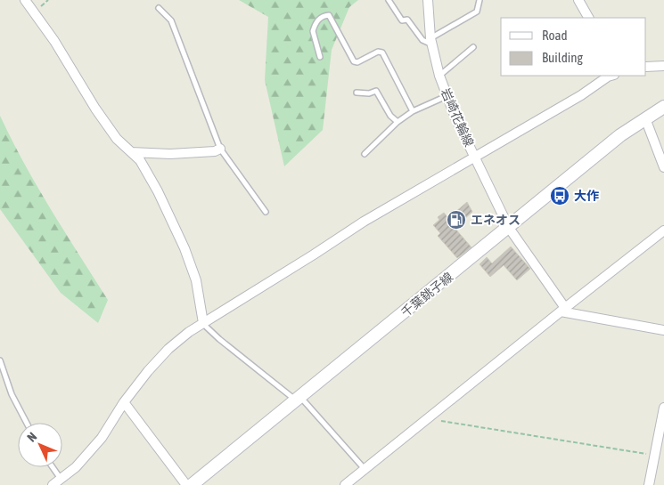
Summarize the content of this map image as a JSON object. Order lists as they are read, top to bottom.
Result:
{
  "streets": {
    "street": ["岩崎花輪線", "千葉銚子線"]
  },
  "crossings": [
    ["岩崎花輪線", "千葉銚子線"]
  ],
  "places": {
    "bus stop": ["大作"],
    "fuel station": ["エネオス"]
  },
  "legend": ["Road", "Building"],
  "north": "top left"
}
